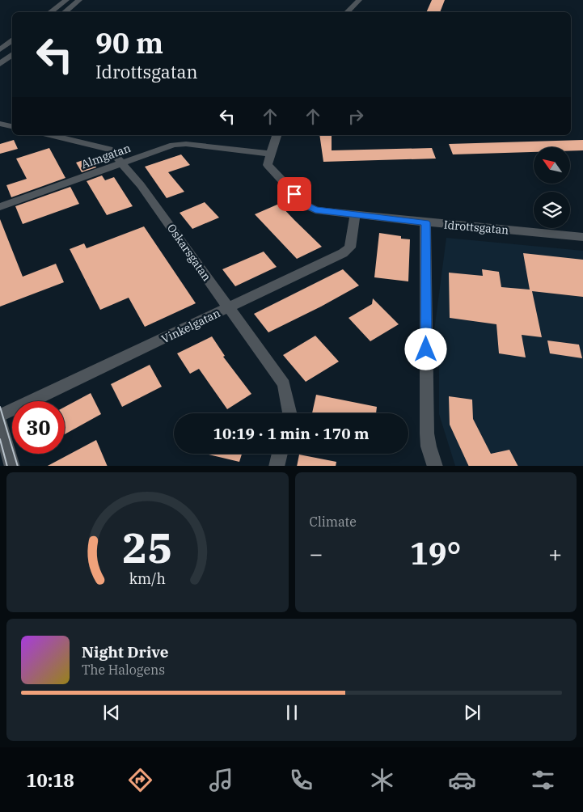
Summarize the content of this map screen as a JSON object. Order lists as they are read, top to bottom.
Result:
{
  "streets": {
    "street": [
      "Almgatan",
      "Idrottsgatan",
      "Oskarsgatan",
      "Vinkelgatan"
    ]
  },
  "crossings": [
    ["Almgatan", "Idrottsgatan"],
    ["Almgatan", "Oskarsgatan"],
    ["Idrottsgatan", "Vinkelgatan"],
    ["Oskarsgatan", "Vinkelgatan"]
  ],
  "north": "top left",
  "page": {
    "turn": ["90 m", "Idrottsgatan"],
    "limit": "30",
    "trip": "10:19 · 1 min · 170 m",
    "tile": "Climate",
    "heat": ["−", "19°", "+"],
    "song": ["Night Drive", "The Halogens"],
    "tabs": "10:18",
    "gauge": ["25", "km/h"]
  }
}
